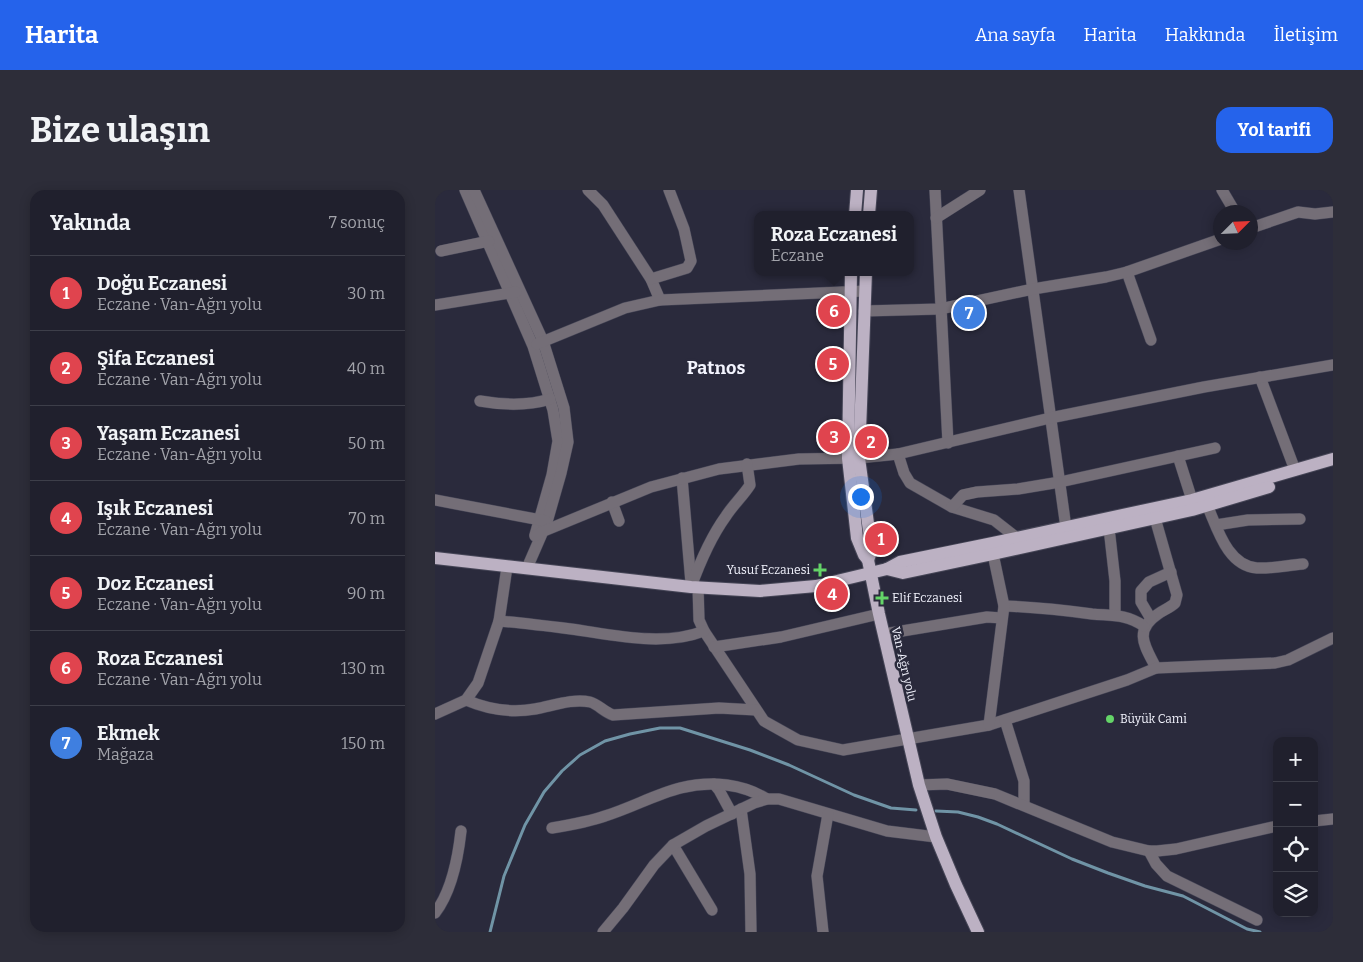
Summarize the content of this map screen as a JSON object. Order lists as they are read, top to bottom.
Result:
{
  "streets": {
    "main road": ["Van-Ağrı yolu"]
  },
  "districts": ["Patnos"],
  "places": {
    "health": ["Yusuf Eczanesi", "Elif Eczanesi"],
    "other": ["Büyük Cami"]
  },
  "north": "top right",
  "page": {
    "header": "Harita",
    "nav": [
      "Ana sayfa",
      "Harita",
      "Hakkında",
      "İletişim"
    ],
    "buttons": "Yol tarifi",
    "title": "Bize ulaşın",
    "heading": ["Yakında", "7 sonuç"],
    "popup": ["Roza Eczanesi", "Eczane"],
    "list": [
      {
        "mark": "1",
        "name": "Doğu Eczanesi",
        "note": "Eczane · Van-Ağrı yolu",
        "value": "30 m"
      },
      {
        "mark": "2",
        "name": "Şifa Eczanesi",
        "note": "Eczane · Van-Ağrı yolu",
        "value": "40 m"
      },
      {
        "mark": "3",
        "name": "Yaşam Eczanesi",
        "note": "Eczane · Van-Ağrı yolu",
        "value": "50 m"
      },
      {
        "mark": "4",
        "name": "Işık Eczanesi",
        "note": "Eczane · Van-Ağrı yolu",
        "value": "70 m"
      },
      {
        "mark": "5",
        "name": "Doz Eczanesi",
        "note": "Eczane · Van-Ağrı yolu",
        "value": "90 m"
      },
      {
        "mark": "6",
        "name": "Roza Eczanesi",
        "note": "Eczane · Van-Ağrı yolu",
        "value": "130 m"
      },
      {
        "mark": "7",
        "name": "Ekmek",
        "note": "Mağaza",
        "value": "150 m"
      }
    ],
    "pins": [
      "6",
      "7",
      "5",
      "3",
      "2",
      "1",
      "4"
    ],
    "map_buttons": ["+", "−"]
  }
}
